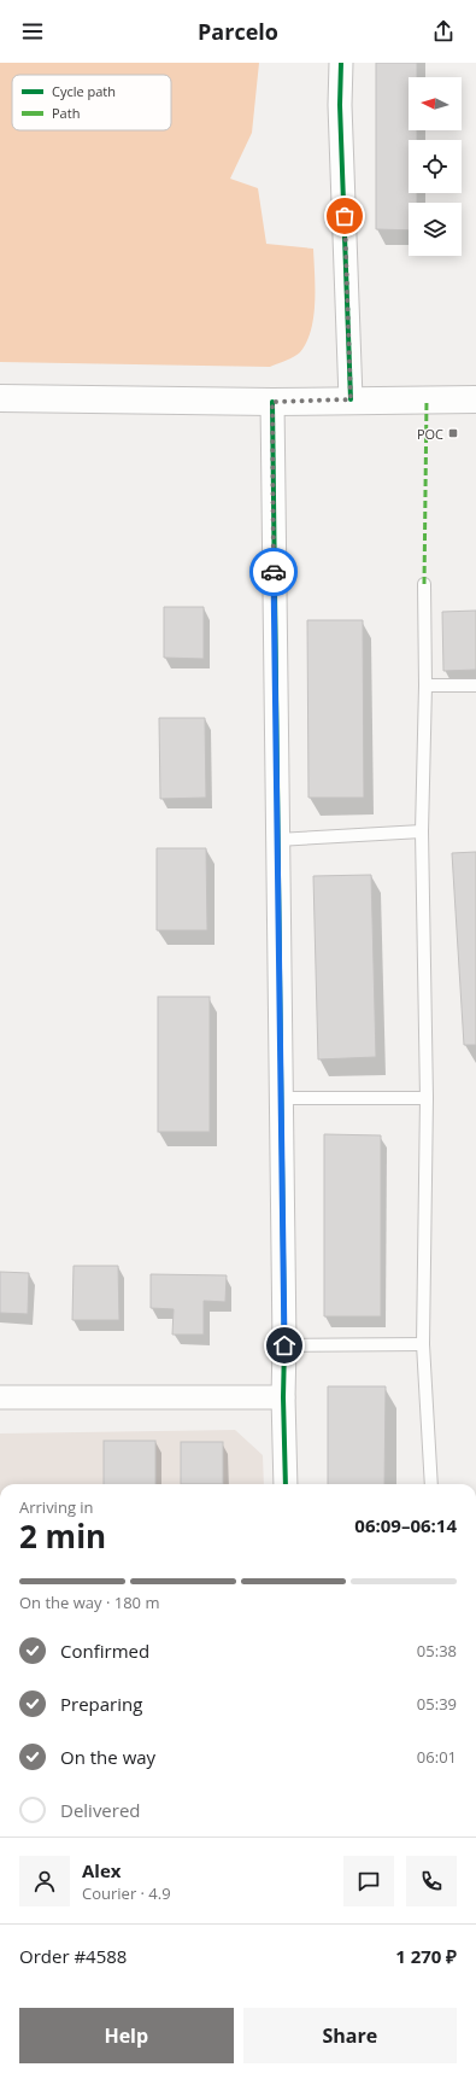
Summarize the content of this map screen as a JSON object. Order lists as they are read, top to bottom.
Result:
{
  "places": {
    "transit": ["РОС"]
  },
  "legend": ["Cycle path", "Path"],
  "north": "left",
  "page": {
    "header": "Parcelo",
    "heading": ["2 min", "Arriving in", "06:09–06:14"],
    "panel": [
      "Alex",
      "Courier · 4.9",
      "Order #4588",
      "1 270 ₽"
    ],
    "bar": "On the way · 180 m",
    "list": [
      ["Confirmed", "05:38"],
      ["Preparing", "05:39"],
      ["On the way", "06:01"],
      "Delivered"
    ],
    "buttons": ["Help", "Share"]
  }
}
